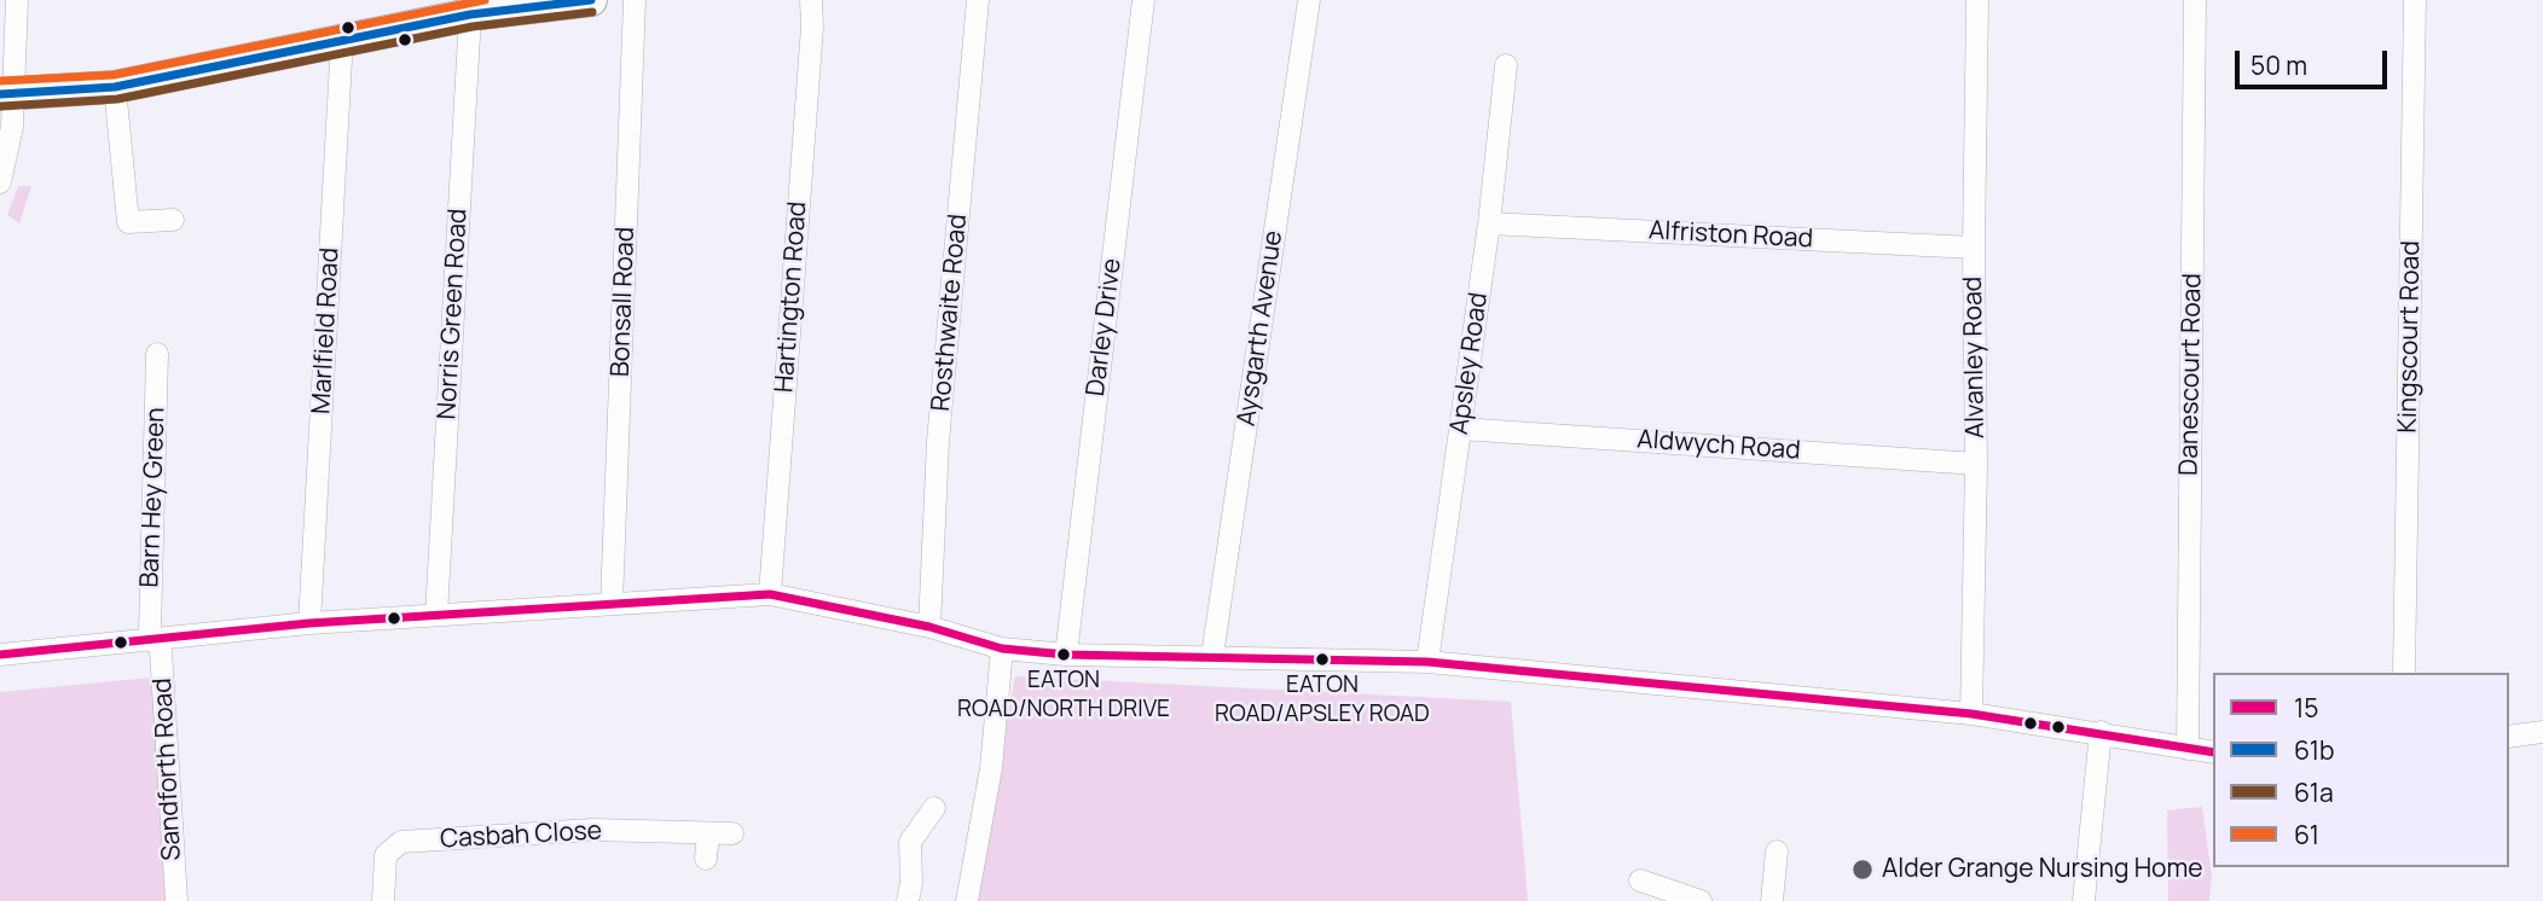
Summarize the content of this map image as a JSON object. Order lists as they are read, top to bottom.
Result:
{
  "streets": {
    "street": [
      "Alfriston Road",
      "Hartington Road",
      "Bonsall Road",
      "Rosthwaite Road",
      "Norris Green Road",
      "Darley Drive",
      "Aysgarth Avenue",
      "Marlfield Road",
      "Kingscourt Road",
      "Alvanley Road",
      "Apsley Road",
      "Danescourt Road",
      "Aldwych Road",
      "Barn Hey Green",
      "Sandforth Road",
      "Casbah Close"
    ]
  },
  "crossings": [
    ["Alfriston Road", "Alvanley Road"],
    ["Alfriston Road", "Apsley Road"],
    ["Alvanley Road", "Aldwych Road"],
    ["Apsley Road", "Aldwych Road"],
    ["Barn Hey Green", "Sandforth Road"]
  ],
  "places": ["EATON ROAD/NORTH DRIVE", "EATON ROAD/APSLEY ROAD", "Alder Grange Nursing Home"],
  "lines": [
    "transit line 61b",
    "transit line 61",
    "transit line 61a",
    "transit line 15"
  ],
  "legend": [
    "15",
    "61b",
    "61a",
    "61"
  ],
  "scale_bar": "50 m"
}
